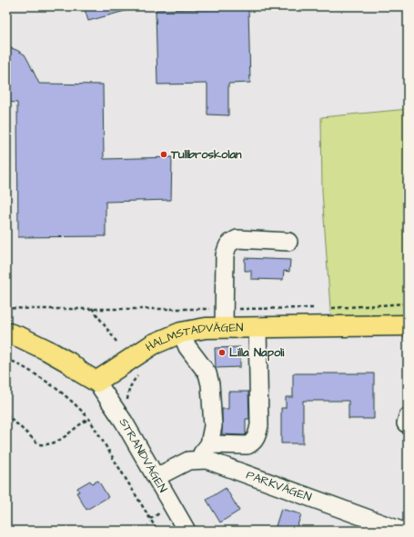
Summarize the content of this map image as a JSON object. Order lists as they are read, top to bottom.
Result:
{
  "streets": {
    "main road": ["HALMSTADVÄGEN"],
    "street": ["STRANDVÄGEN", "PARKVÄGEN"]
  },
  "crossings": [
    ["HALMSTADVÄGEN", "STRANDVÄGEN"],
    ["STRANDVÄGEN", "PARKVÄGEN"]
  ],
  "places": ["Tullbroskolan", "Lilla Napoli"]
}
